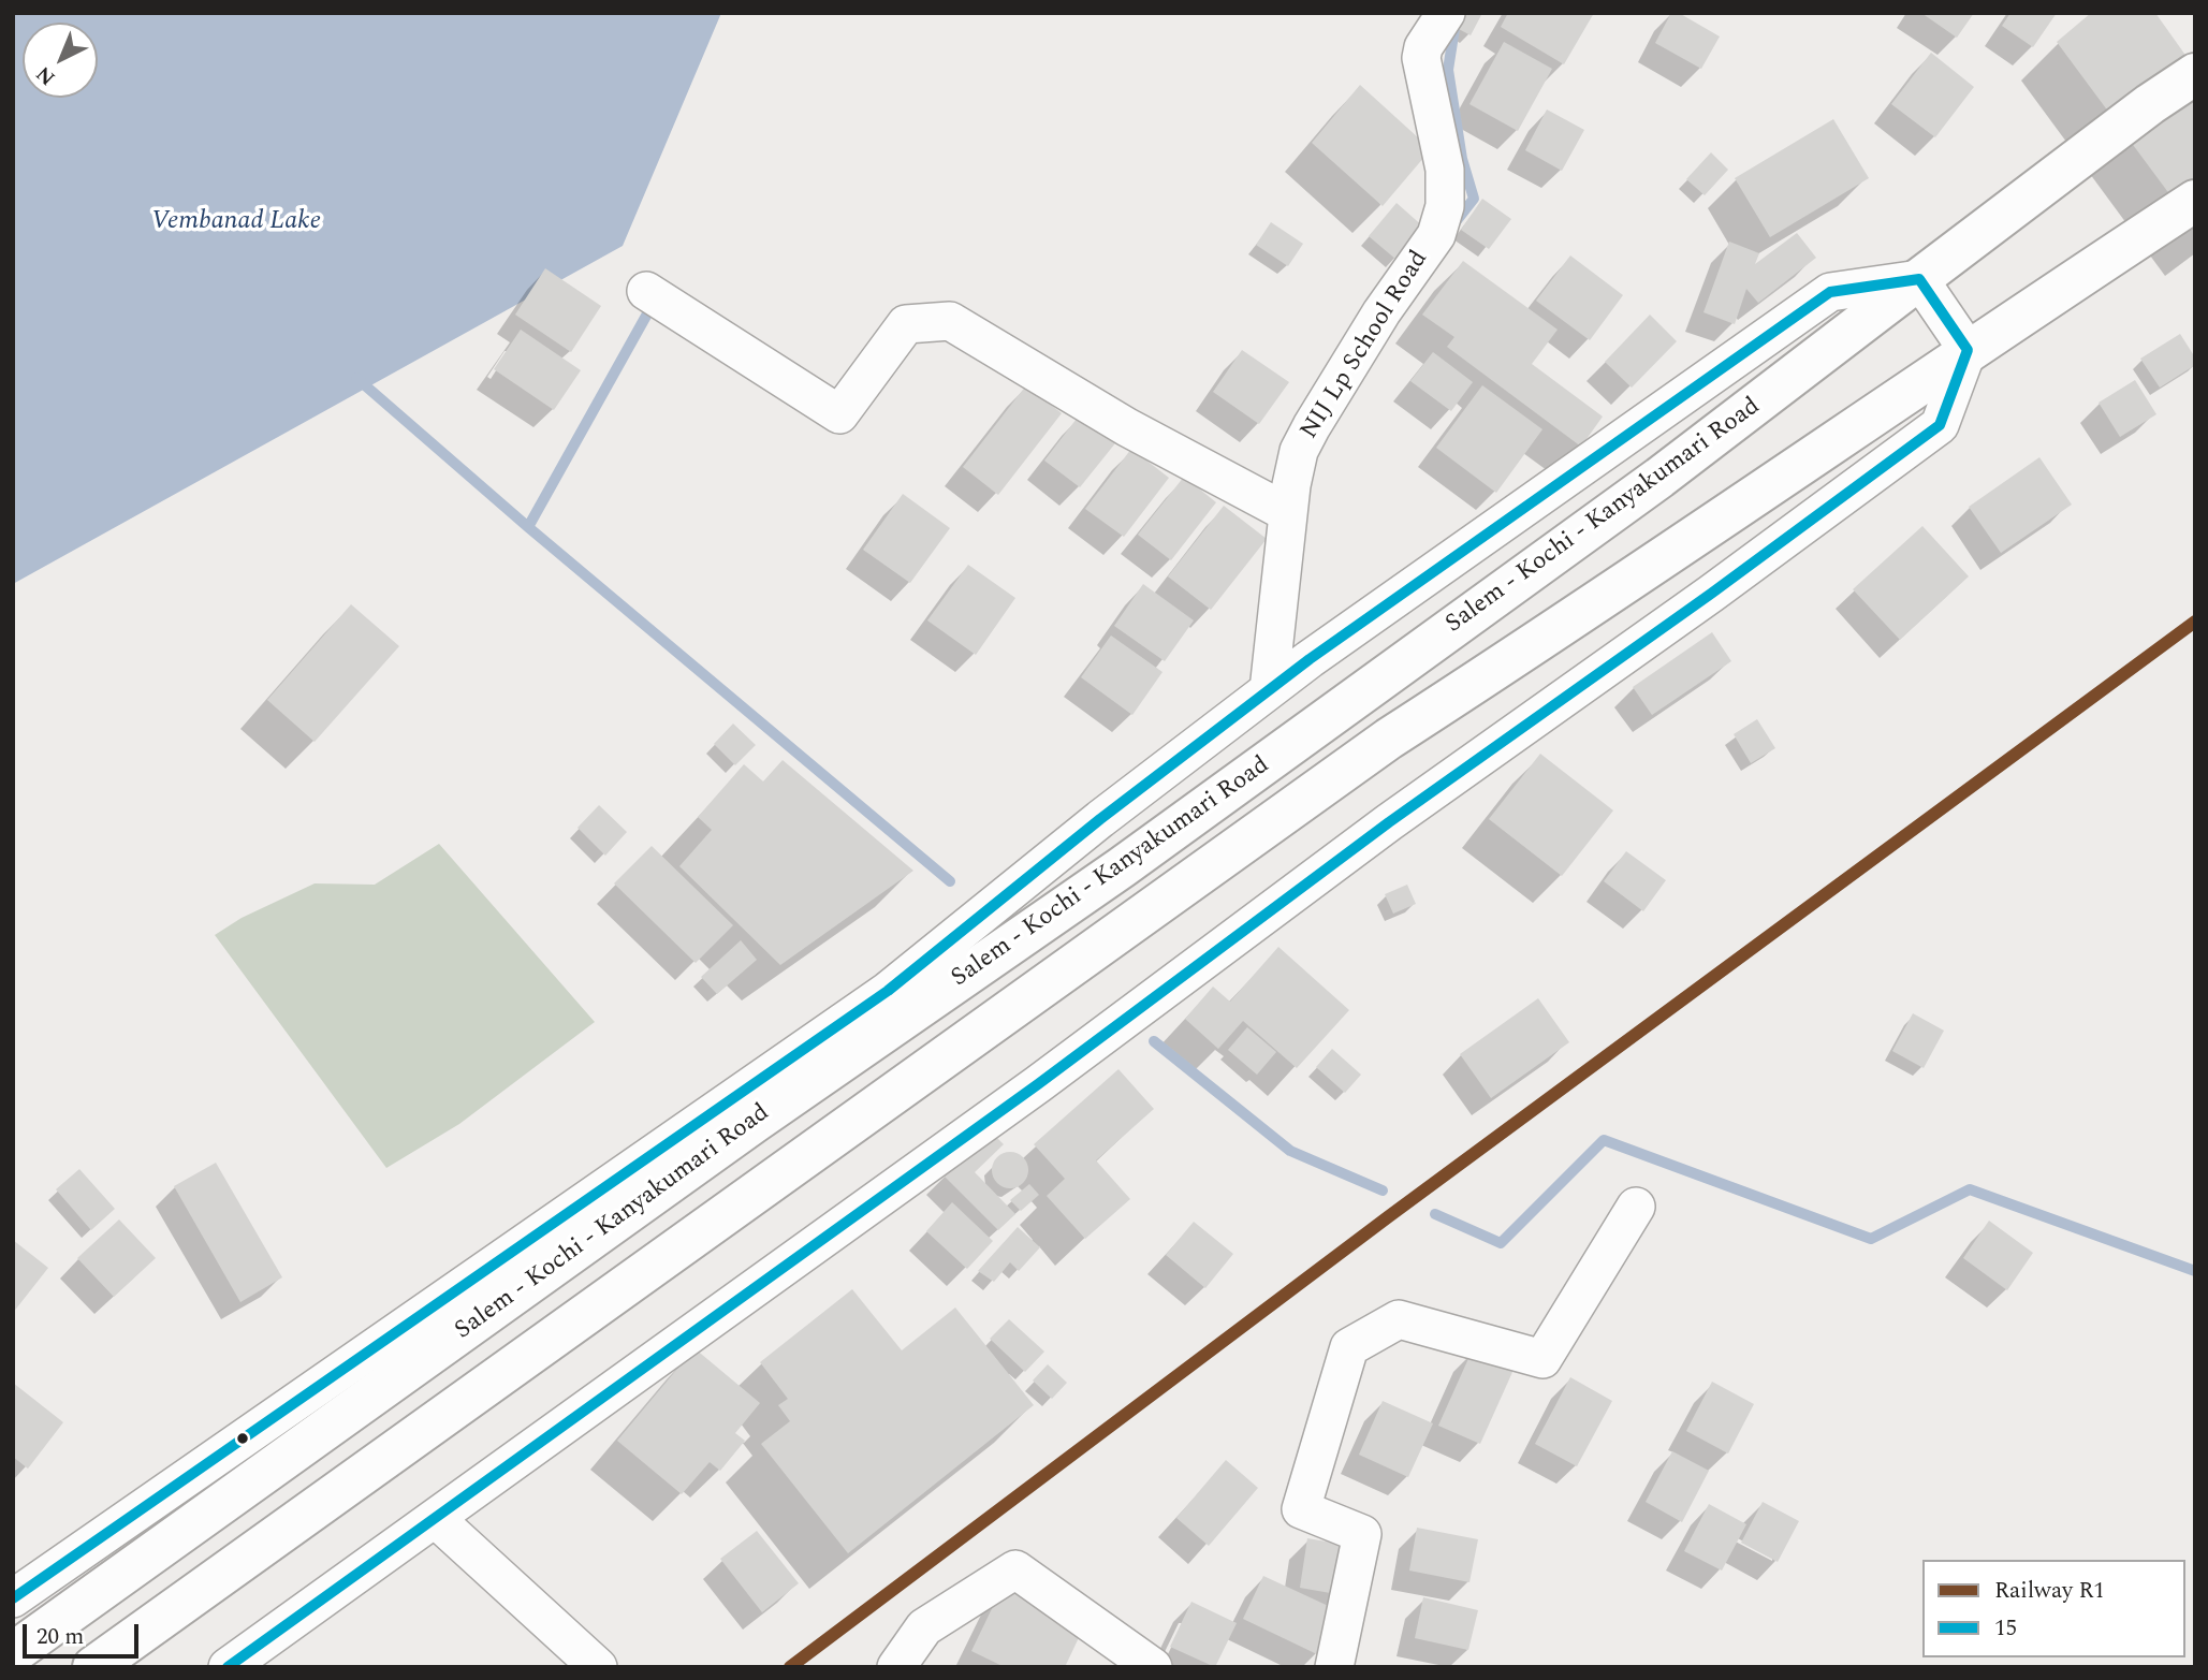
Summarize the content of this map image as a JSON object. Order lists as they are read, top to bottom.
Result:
{
  "streets": {
    "highway": ["Salem - Kochi - Kanyakumari Road"],
    "street": ["NIJ Lp School Road"]
  },
  "water": ["Vembanad Lake"],
  "lines": ["transit line 15", "rail line R1"],
  "legend": ["Railway R1", "15"],
  "scale_bar": "20 m",
  "north": "bottom left"
}
